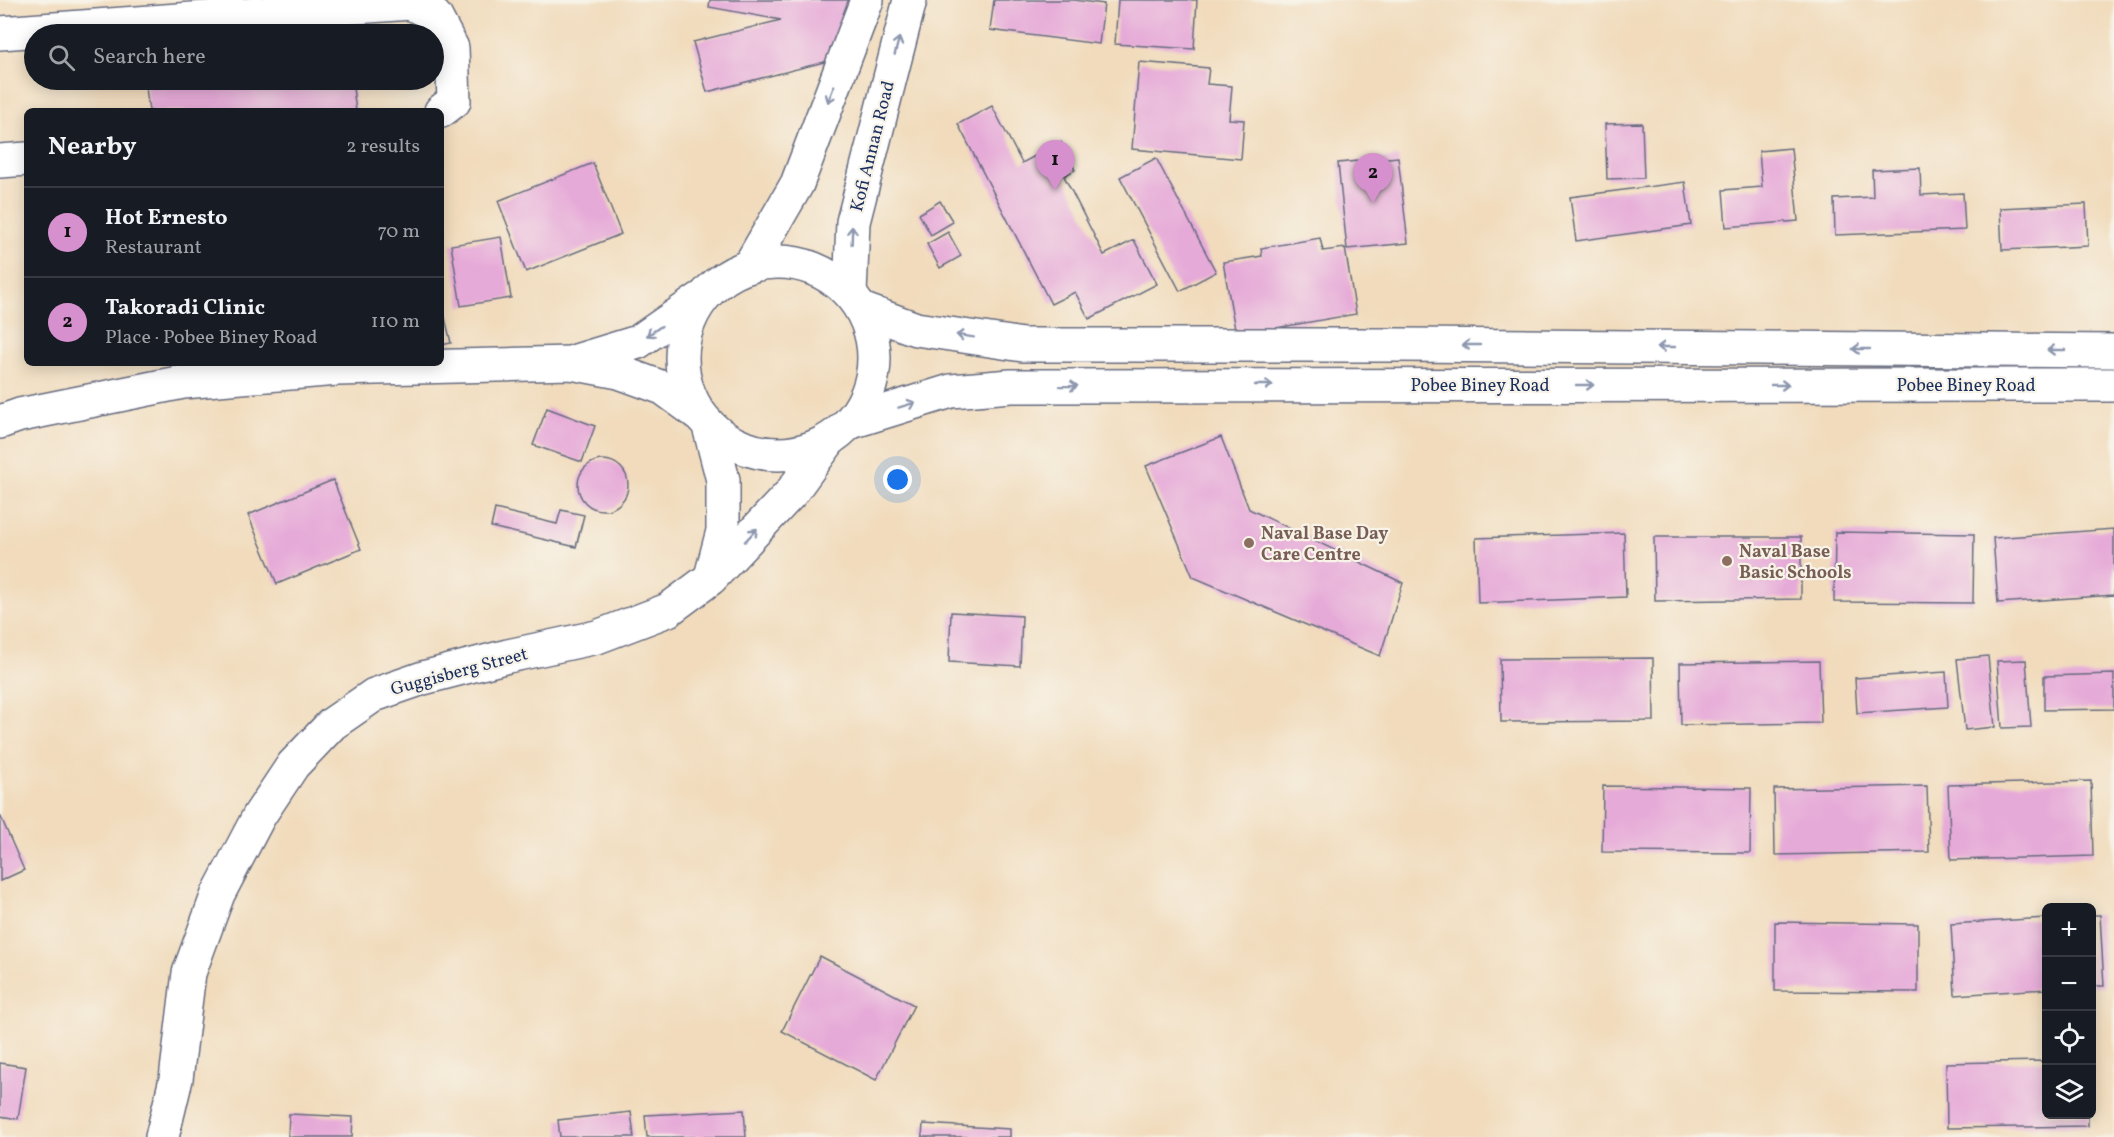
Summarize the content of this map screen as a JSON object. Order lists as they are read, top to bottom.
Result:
{
  "streets": {
    "street": ["Kofi Annan Road", "Pobee Biney Road", "Guggisberg Street"]
  },
  "crossings": [
    ["Kofi Annan Road", "Pobee Biney Road"],
    ["Kofi Annan Road", "Guggisberg Street"],
    ["Pobee Biney Road", "Guggisberg Street"]
  ],
  "places": ["Naval Base Day Care Centre", "Naval Base Basic Schools"],
  "page": {
    "search": "Search here",
    "heading": ["Nearby", "2 results"],
    "pins": ["1", "2"],
    "list": [
      {
        "mark": "1",
        "name": "Hot Ernesto",
        "note": "Restaurant",
        "value": "70 m"
      },
      {
        "mark": "2",
        "name": "Takoradi Clinic",
        "note": "Place · Pobee Biney Road",
        "value": "110 m"
      }
    ],
    "map_buttons": ["+", "−"]
  }
}
